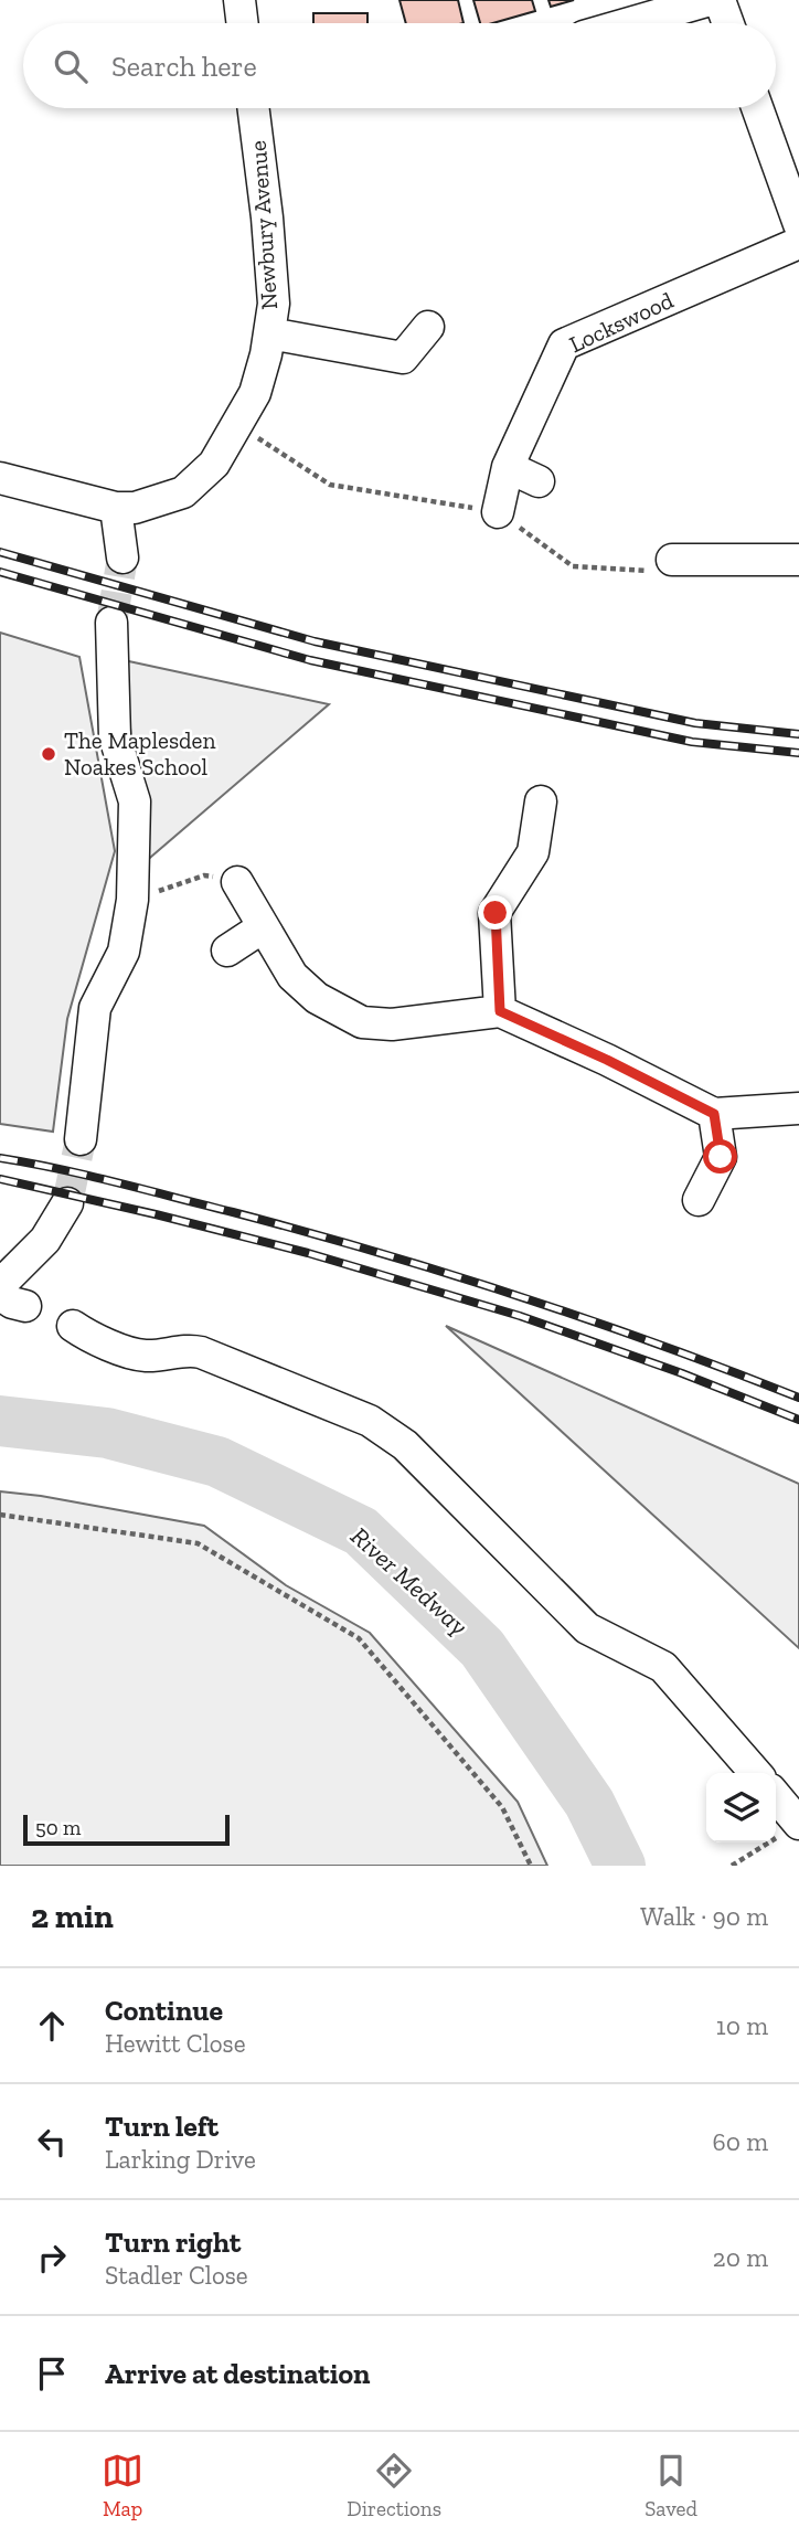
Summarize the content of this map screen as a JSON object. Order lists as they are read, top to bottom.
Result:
{
  "streets": {
    "street": ["Newbury Avenue", "Lockswood"]
  },
  "water": ["River Medway"],
  "places": ["The Maplesden Noakes School"],
  "scale_bar": "50 m",
  "page": {
    "search": "Search here",
    "scale": "50 m",
    "heading": ["2 min", "Walk · 90 m"],
    "list": [
      ["Continue", "Hewitt Close", "10 m"],
      ["Turn left", "Larking Drive", "60 m"],
      ["Turn right", "Stadler Close", "20 m"],
      "Arrive at destination"
    ],
    "nav": ["Map", "Directions", "Saved"]
  }
}
